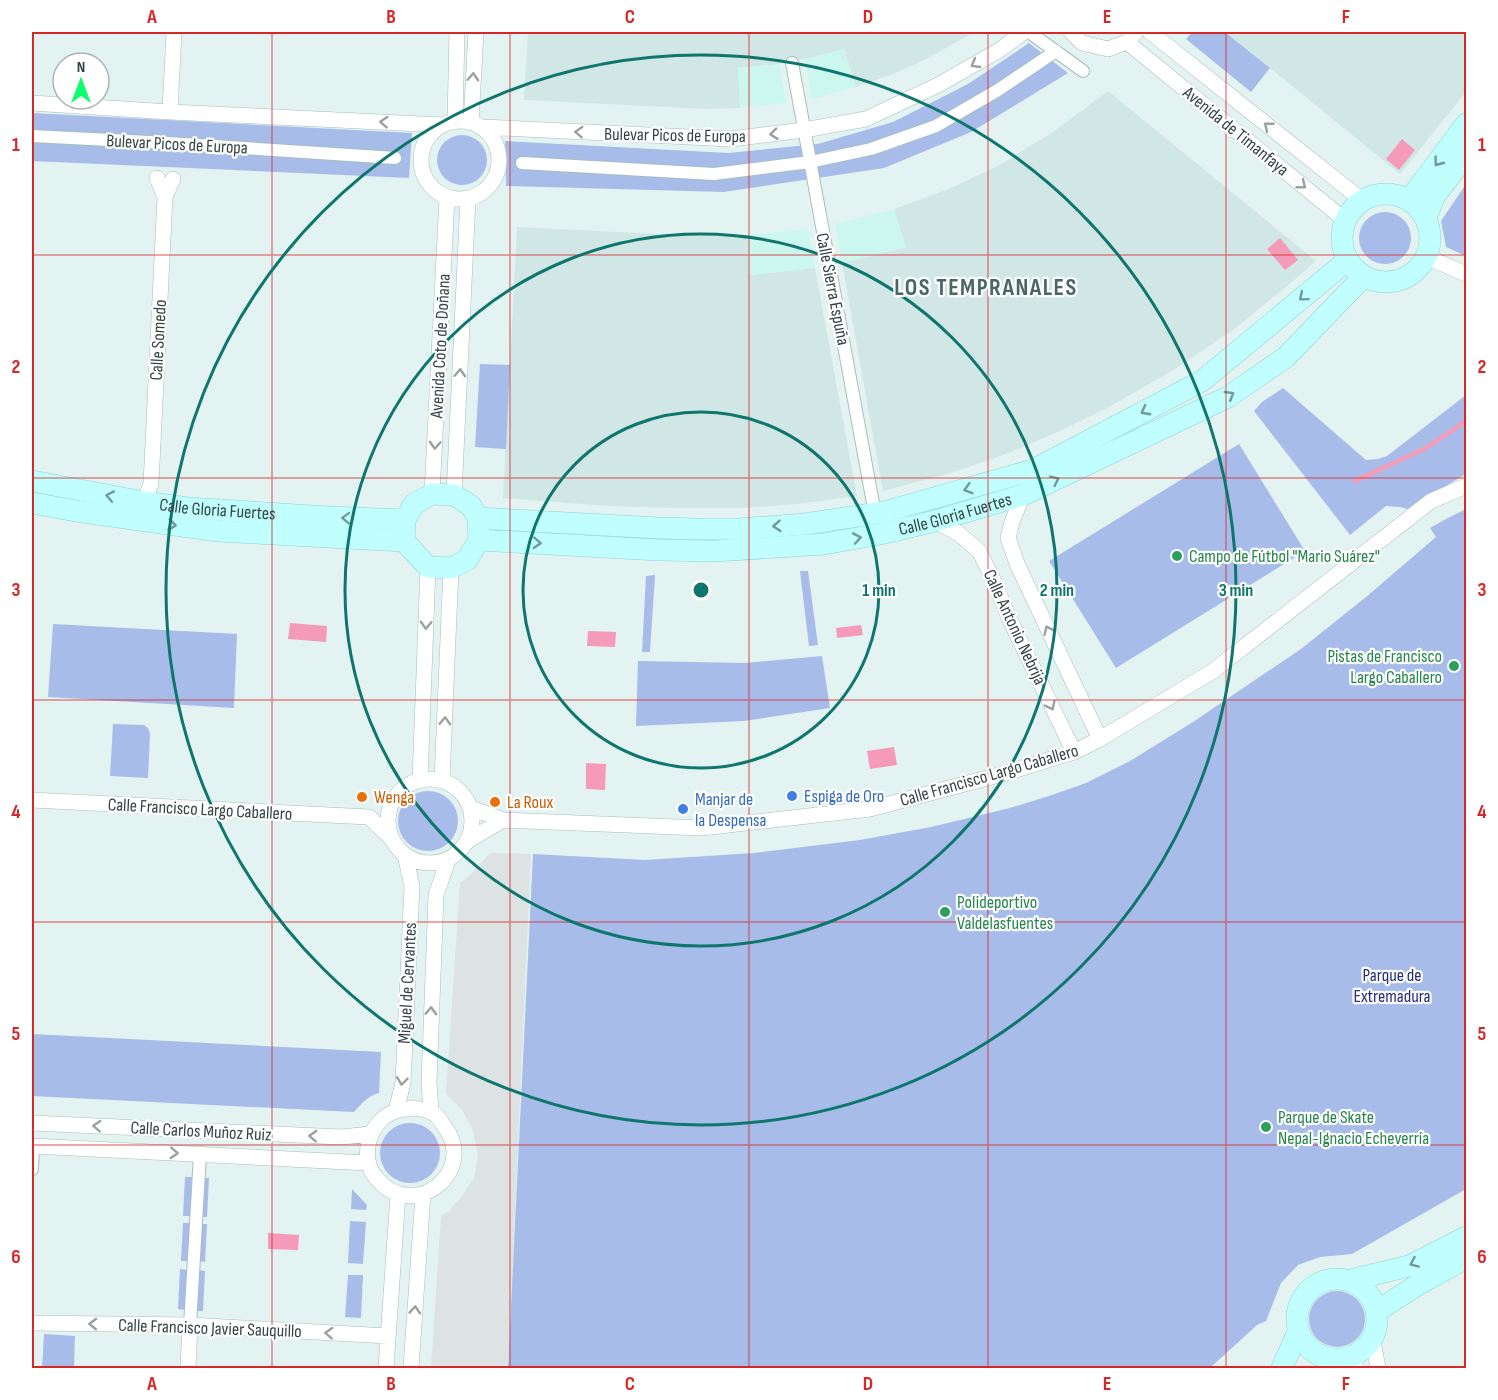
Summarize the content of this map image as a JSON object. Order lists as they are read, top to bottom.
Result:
{
  "streets": {
    "main road": ["Calle Gloria Fuertes"],
    "street": [
      "Avenida de Timanfaya",
      "Bulevar Picos de Europa",
      "Calle Sierra Espuña",
      "Calle Somedo",
      "Avenida Coto de Doñana",
      "Calle Antonio Nebrija",
      "Calle Francisco Largo Caballero",
      "Miguel de Cervantes",
      "Calle Carlos Muñoz Ruiz",
      "Calle Francisco Javier Sauquillo"
    ]
  },
  "crossings": [
    ["Avenida de Timanfaya", "Calle Gloria Fuertes"],
    ["Bulevar Picos de Europa", "Calle Sierra Espuña"],
    ["Bulevar Picos de Europa", "Avenida Coto de Doñana"],
    ["Calle Sierra Espuña", "Calle Gloria Fuertes"],
    ["Calle Somedo", "Calle Gloria Fuertes"],
    ["Avenida Coto de Doñana", "Calle Gloria Fuertes"],
    ["Calle Gloria Fuertes", "Calle Antonio Nebrija"],
    ["Calle Antonio Nebrija", "Calle Francisco Largo Caballero"],
    ["Calle Francisco Largo Caballero", "Miguel de Cervantes"],
    ["Miguel de Cervantes", "Calle Carlos Muñoz Ruiz"]
  ],
  "one_way": ["Calle Francisco Javier Sauquillo"],
  "districts": ["LOS TEMPRANALES"],
  "parks": ["Parque de Extremadura"],
  "places": [
    "Campo de Fútbol \"Mario Suárez\"",
    "Pistas de Francisco Largo Caballero",
    "Espiga de Oro",
    "Wenga",
    "La Roux",
    "Manjar de la Despensa",
    "Polideportivo Valdelasfuentes",
    "Parque de Skate Nepal-Ignacio Echeverría"
  ],
  "north": "top",
  "grid": {
    "columns": [
      "A",
      "B",
      "C",
      "D",
      "E",
      "F"
    ],
    "rows": [
      "1",
      "2",
      "3",
      "4",
      "5",
      "6"
    ]
  },
  "rings": ["1 min", "2 min", "3 min"]
}
